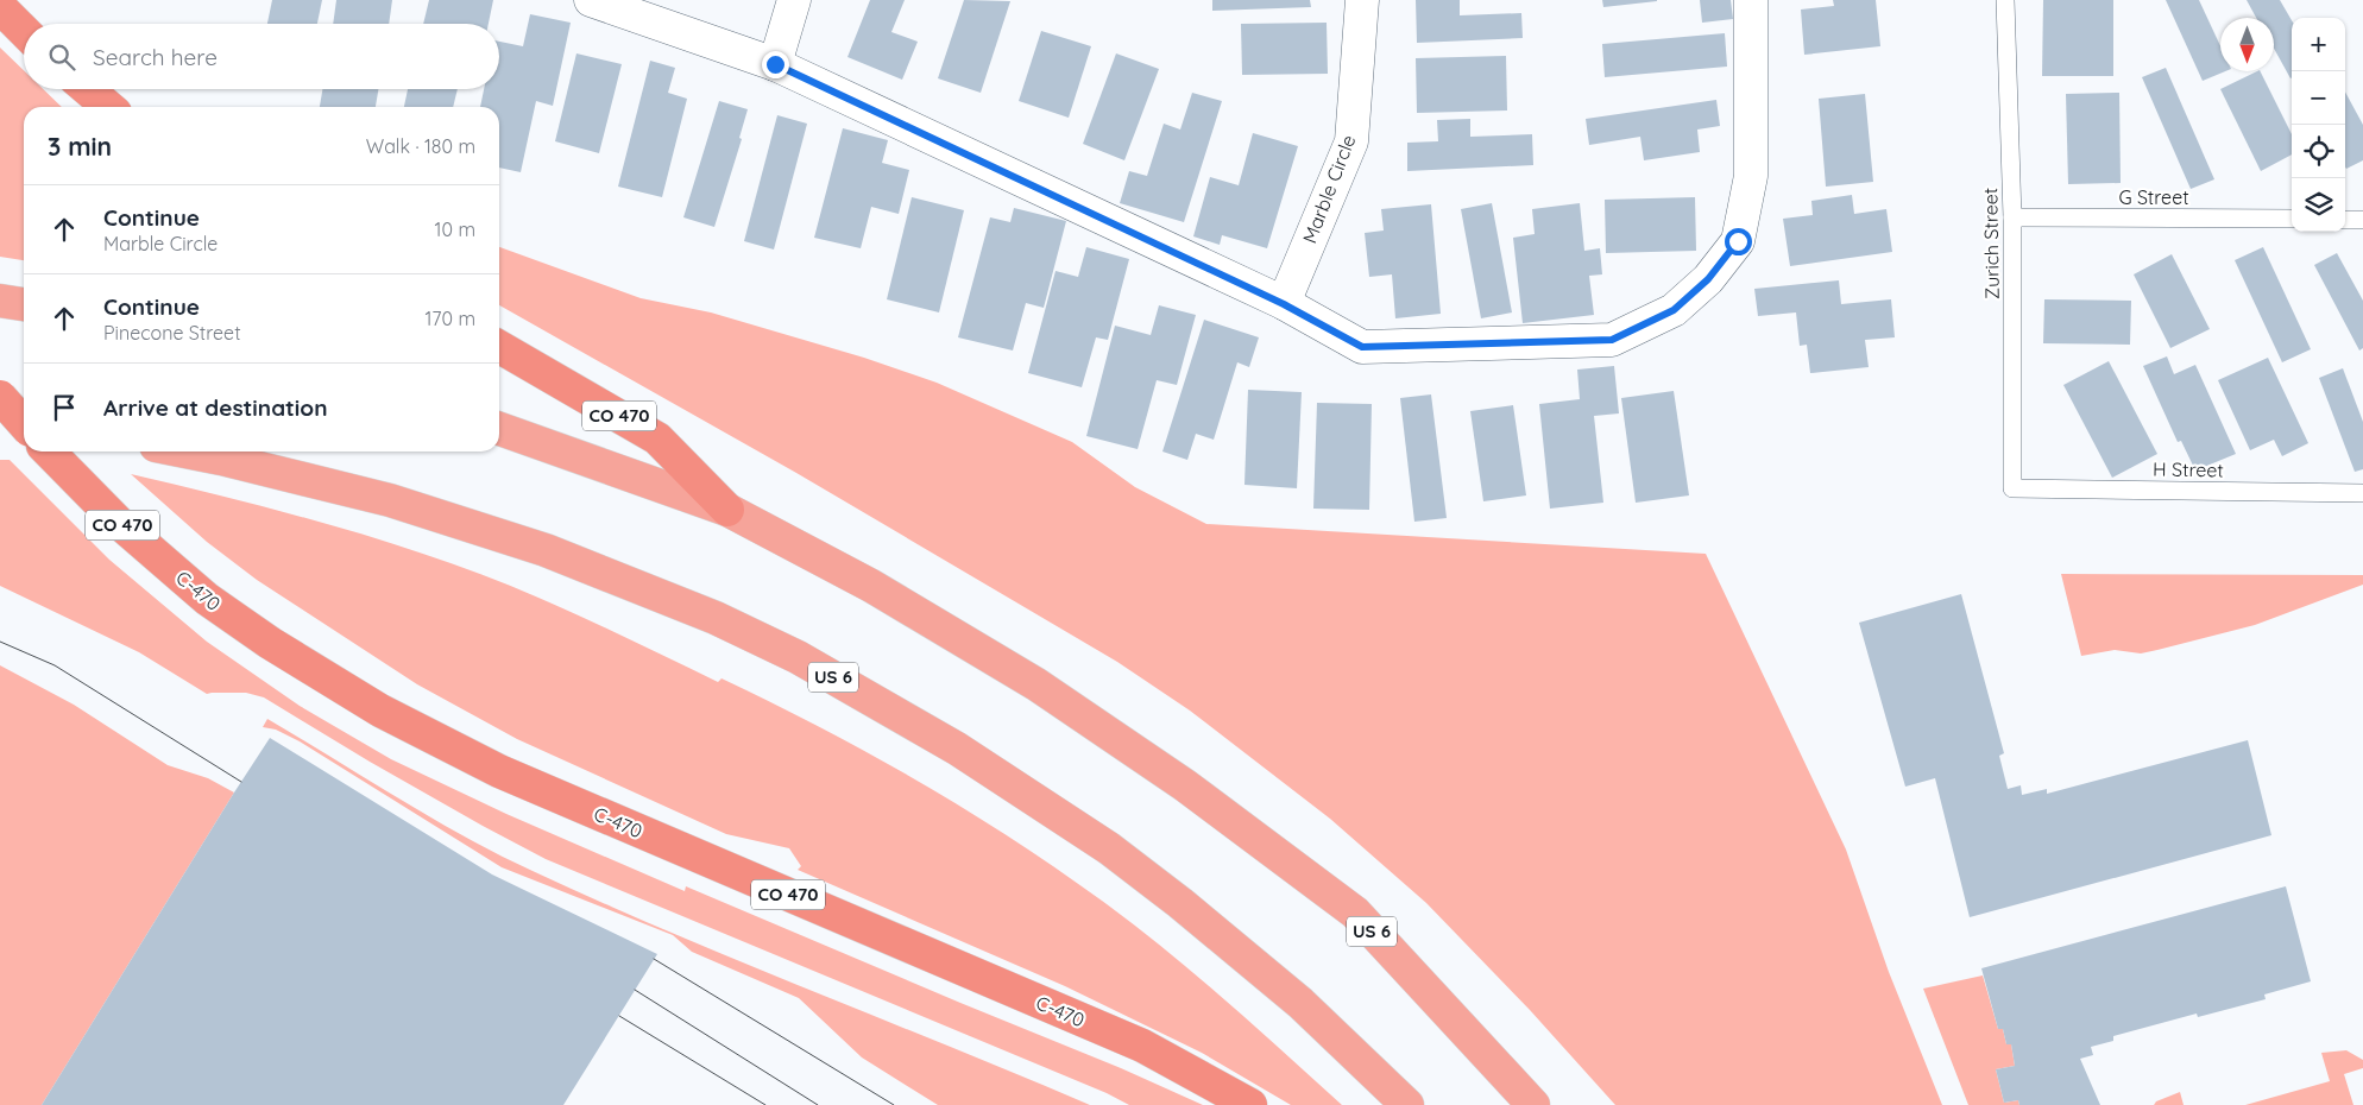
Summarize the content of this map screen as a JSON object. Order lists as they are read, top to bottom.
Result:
{
  "streets": {
    "highway": ["CO 470", "C-470", "US 6"],
    "street": ["Marble Circle"],
    "lane": ["G Street", "Zurich Street", "H Street"]
  },
  "crossings": [
    ["G Street", "Zurich Street"],
    ["Zurich Street", "H Street"],
    ["CO 470", "US 6"]
  ],
  "north": "bottom",
  "page": {
    "map_buttons": ["+", "−"],
    "search": "Search here",
    "heading": ["3 min", "Walk · 180 m"],
    "list": [
      ["Continue", "Marble Circle", "10 m"],
      ["Continue", "Pinecone Street", "170 m"],
      "Arrive at destination"
    ]
  }
}
